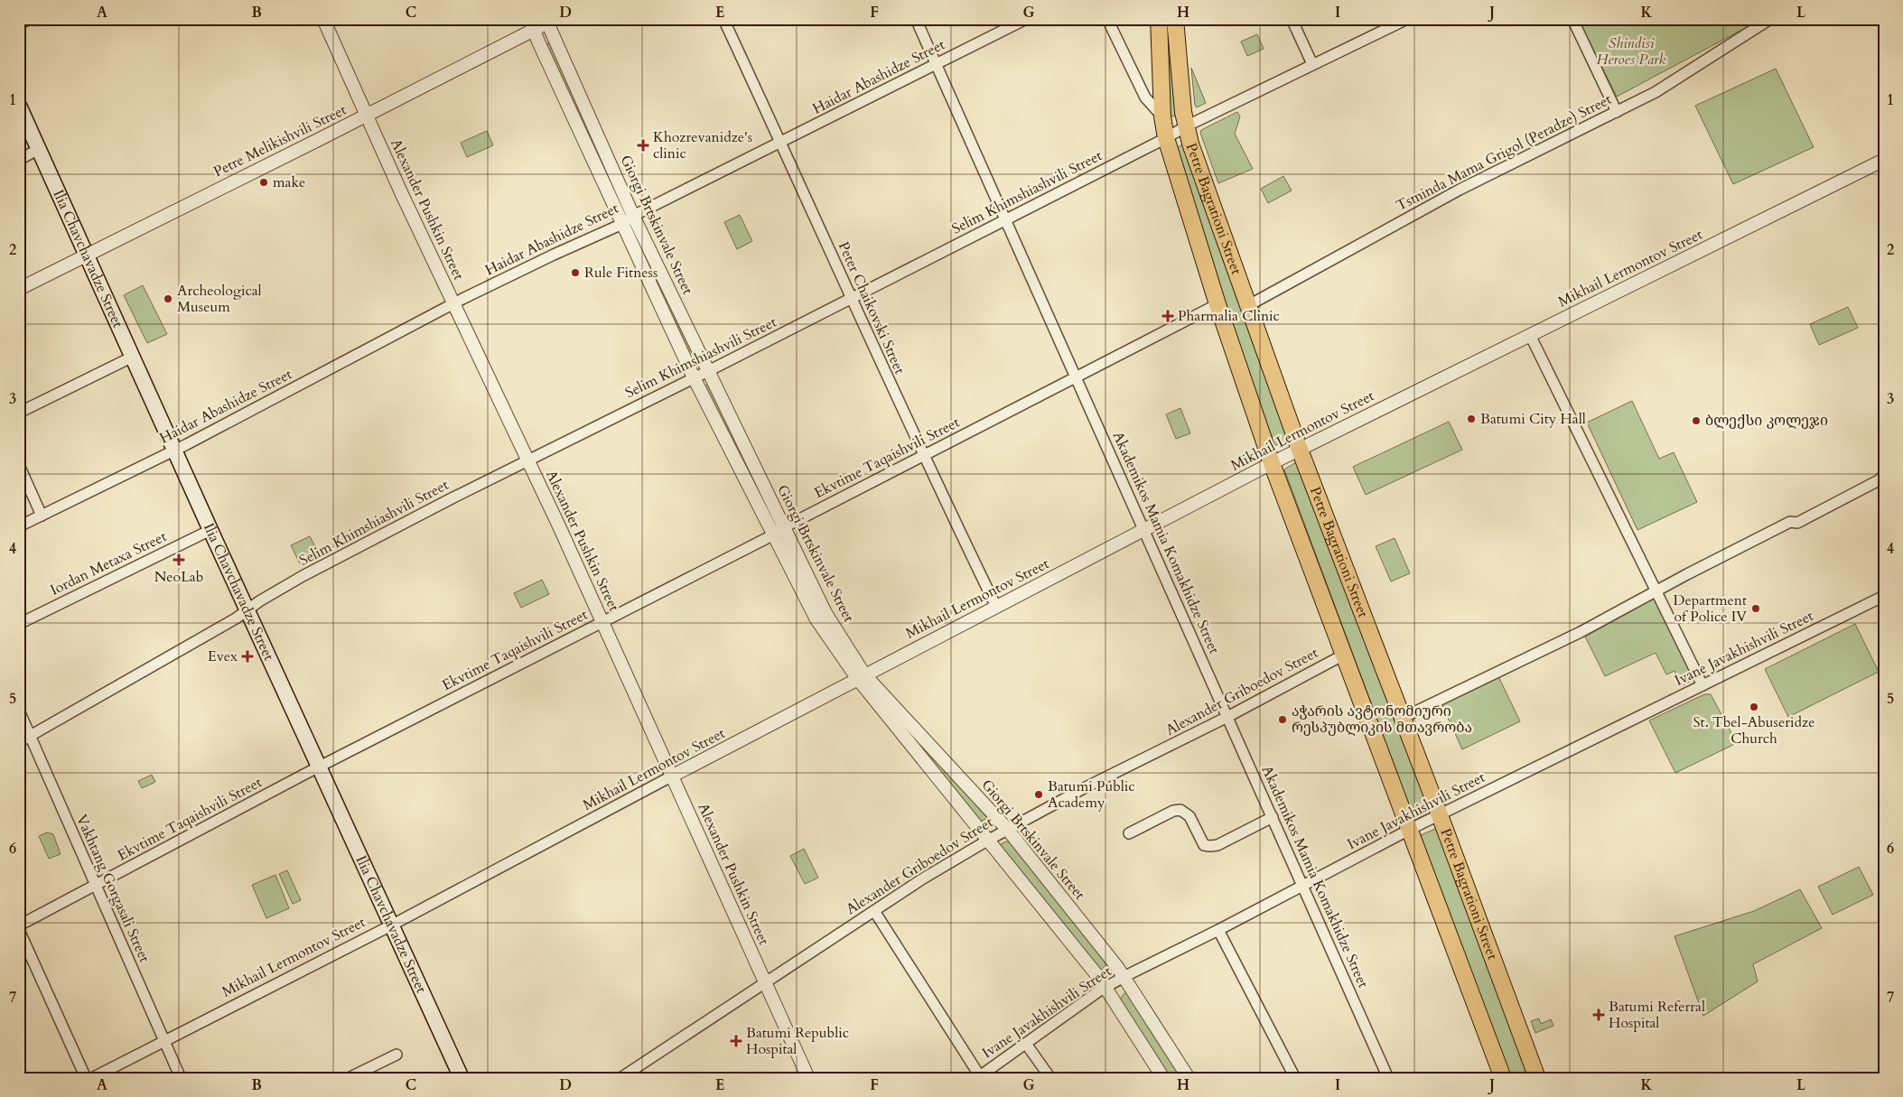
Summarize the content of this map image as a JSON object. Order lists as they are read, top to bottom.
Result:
{
  "streets": {
    "main road": ["Petre Bagrationi Street", "Ilia Chavchavadze Street"],
    "street": [
      "Haidar Abashidze Street",
      "Petre Melikishvili Street",
      "Tsminda Mama Grigol (Peradze) Street",
      "Selim Khimshiashvili Street",
      "Alexander Pushkin Street",
      "Giorgi Brtskinvale Street",
      "Mikhail Lermontov Street",
      "Peter Chaikovski Street",
      "Ekvtime Taqaishvili Street",
      "Akademikos Mamia Komakhidze Street",
      "Iordan Metaxa Street",
      "Ivane Javakhishvili Street",
      "Alexander Griboedov Street",
      "Vakhtang Gorgasali Street"
    ]
  },
  "crossings": [
    ["Haidar Abashidze Street", "Alexander Pushkin Street"],
    ["Haidar Abashidze Street", "Giorgi Brtskinvale Street"],
    ["Haidar Abashidze Street", "Ilia Chavchavadze Street"],
    ["Haidar Abashidze Street", "Peter Chaikovski Street"],
    ["Haidar Abashidze Street", "Akademikos Mamia Komakhidze Street"],
    ["Petre Melikishvili Street", "Alexander Pushkin Street"],
    ["Petre Melikishvili Street", "Giorgi Brtskinvale Street"],
    ["Petre Melikishvili Street", "Ilia Chavchavadze Street"],
    ["Tsminda Mama Grigol (Peradze) Street", "Petre Bagrationi Street"],
    ["Selim Khimshiashvili Street", "Alexander Pushkin Street"],
    ["Selim Khimshiashvili Street", "Petre Bagrationi Street"],
    ["Selim Khimshiashvili Street", "Giorgi Brtskinvale Street"],
    ["Selim Khimshiashvili Street", "Ilia Chavchavadze Street"],
    ["Selim Khimshiashvili Street", "Peter Chaikovski Street"],
    ["Selim Khimshiashvili Street", "Akademikos Mamia Komakhidze Street"],
    ["Selim Khimshiashvili Street", "Vakhtang Gorgasali Street"],
    ["Alexander Pushkin Street", "Mikhail Lermontov Street"],
    ["Alexander Pushkin Street", "Ekvtime Taqaishvili Street"],
    ["Alexander Pushkin Street", "Alexander Griboedov Street"],
    ["Petre Bagrationi Street", "Mikhail Lermontov Street"],
    ["Petre Bagrationi Street", "Ekvtime Taqaishvili Street"],
    ["Petre Bagrationi Street", "Ivane Javakhishvili Street"],
    ["Petre Bagrationi Street", "Alexander Griboedov Street"],
    ["Giorgi Brtskinvale Street", "Mikhail Lermontov Street"],
    ["Giorgi Brtskinvale Street", "Ekvtime Taqaishvili Street"],
    ["Giorgi Brtskinvale Street", "Ivane Javakhishvili Street"],
    ["Giorgi Brtskinvale Street", "Alexander Griboedov Street"],
    ["Ilia Chavchavadze Street", "Mikhail Lermontov Street"],
    ["Ilia Chavchavadze Street", "Ekvtime Taqaishvili Street"],
    ["Ilia Chavchavadze Street", "Iordan Metaxa Street"],
    ["Mikhail Lermontov Street", "Peter Chaikovski Street"],
    ["Mikhail Lermontov Street", "Akademikos Mamia Komakhidze Street"],
    ["Mikhail Lermontov Street", "Vakhtang Gorgasali Street"],
    ["Peter Chaikovski Street", "Ekvtime Taqaishvili Street"],
    ["Ekvtime Taqaishvili Street", "Akademikos Mamia Komakhidze Street"],
    ["Ekvtime Taqaishvili Street", "Vakhtang Gorgasali Street"],
    ["Akademikos Mamia Komakhidze Street", "Ivane Javakhishvili Street"],
    ["Akademikos Mamia Komakhidze Street", "Alexander Griboedov Street"]
  ],
  "parks": ["Shindisi Heroes Park"],
  "places": {
    "health": [
      "Khozrevanidze's clinic",
      "Pharmalia Clinic",
      "NeoLab",
      "Evex",
      "Batumi Referral Hospital",
      "Batumi Republic Hospital"
    ],
    "other": [
      "make",
      "Rule Fitness",
      "Archeological Museum",
      "Batumi City Hall",
      "ბლექსი კოლეჯი",
      "Department of Police IV",
      "St. Tbel-Abuseridze Church",
      "აჭარის ავტონომიური რესპუბლიკის მთავრობა",
      "Batumi Public Academy"
    ]
  },
  "grid": {
    "columns": [
      "A",
      "B",
      "C",
      "D",
      "E",
      "F",
      "G",
      "H",
      "I",
      "J",
      "K",
      "L"
    ],
    "rows": [
      "1",
      "2",
      "3",
      "4",
      "5",
      "6",
      "7"
    ]
  }
}
